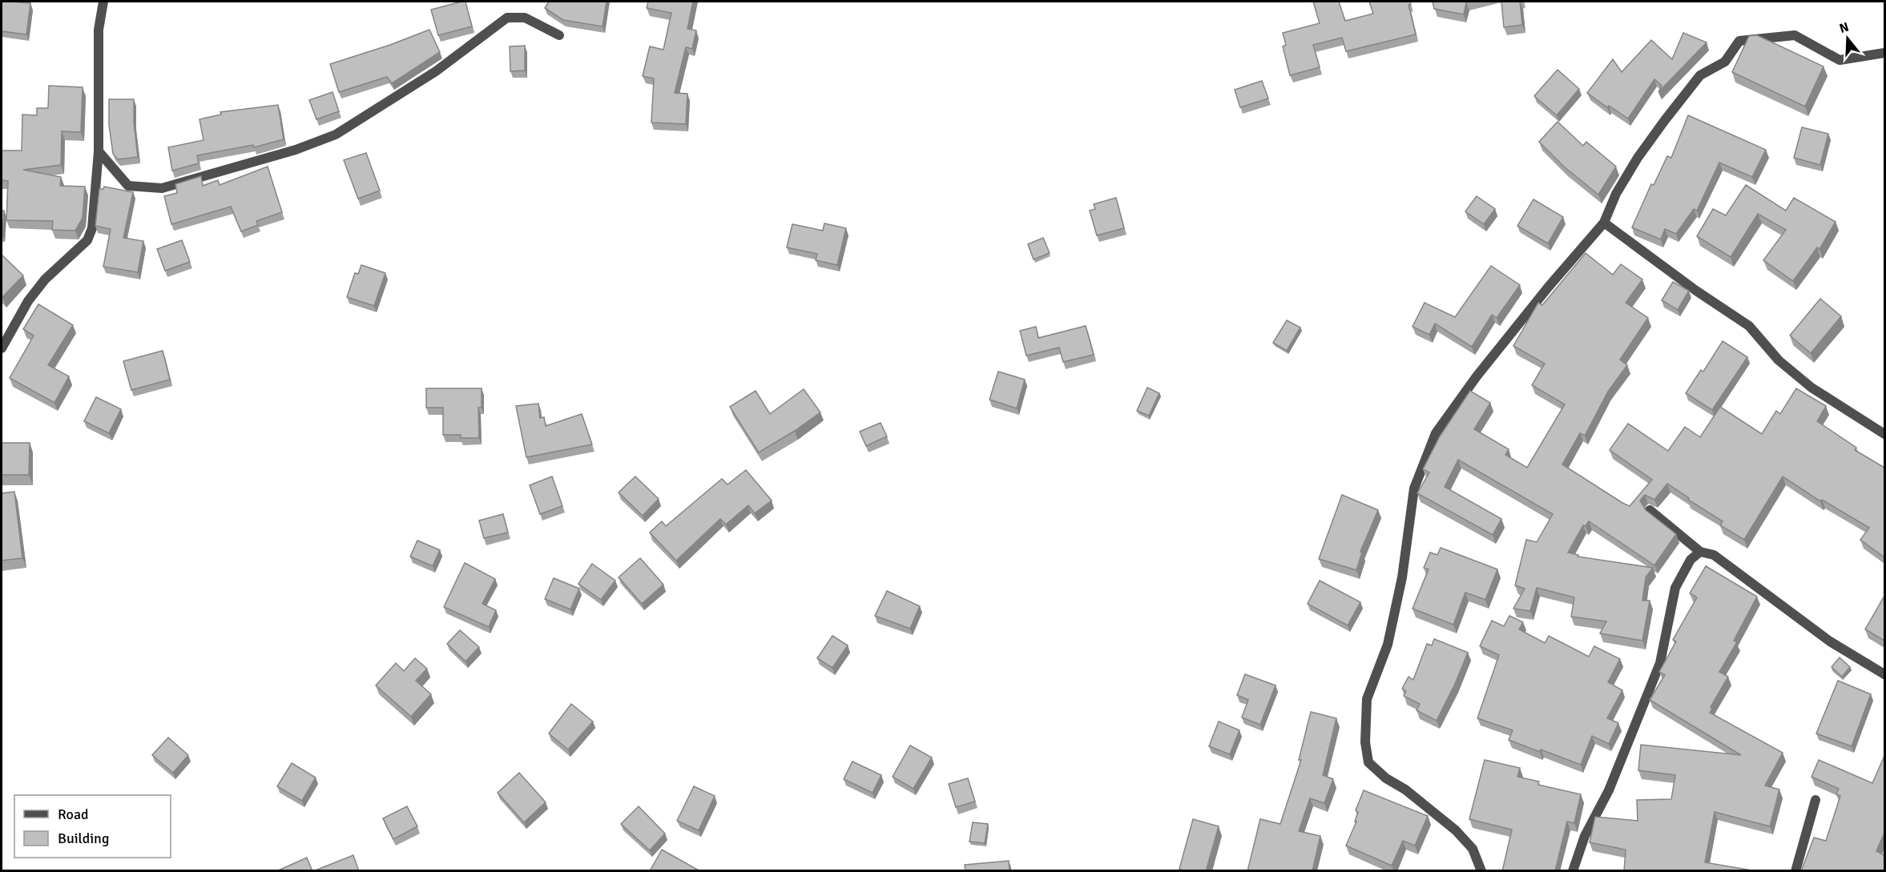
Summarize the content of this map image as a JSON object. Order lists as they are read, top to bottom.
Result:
{
  "legend": ["Road", "Building"],
  "north": "top"
}
